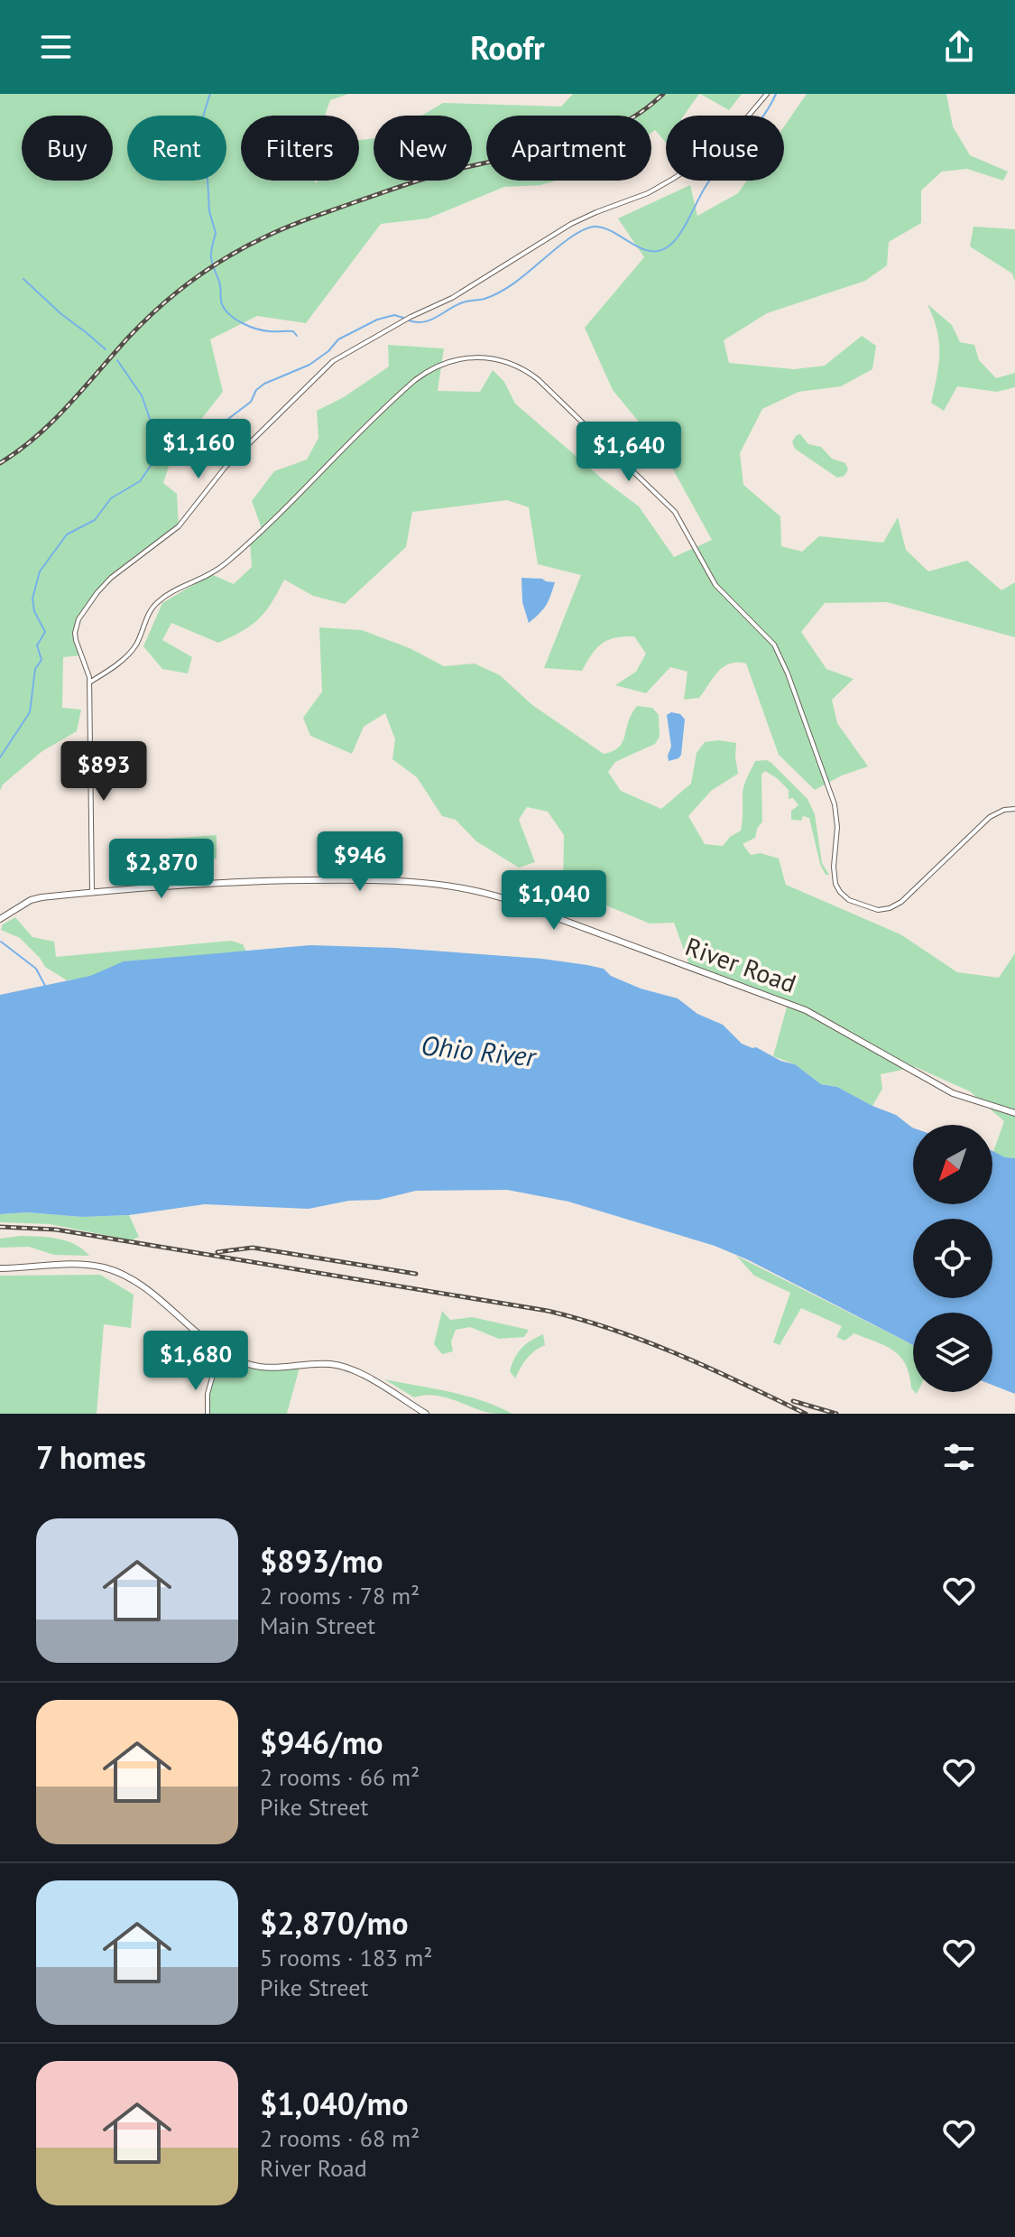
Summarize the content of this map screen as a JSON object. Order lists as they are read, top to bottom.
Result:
{
  "streets": {
    "main road": ["River Road"]
  },
  "water": ["Ohio River"],
  "north": "bottom left",
  "page": {
    "header": "Roofr",
    "chip": [
      "Buy",
      "Rent",
      "Filters",
      "New",
      "Apartment",
      "House"
    ],
    "price": [
      "$1,160",
      "$1,640",
      "$893",
      "$946",
      "$2,870",
      "$1,040",
      "$1,680"
    ],
    "heading": "7 homes",
    "list": [
      {
        "name": "$893/mo",
        "note": "2 rooms · 78 m² · Main Street"
      },
      {
        "name": "$946/mo",
        "note": "2 rooms · 66 m² · Pike Street"
      },
      {
        "name": "$2,870/mo",
        "note": "5 rooms · 183 m² · Pike Street"
      },
      {
        "name": "$1,040/mo",
        "note": "2 rooms · 68 m² · River Road"
      }
    ]
  }
}
